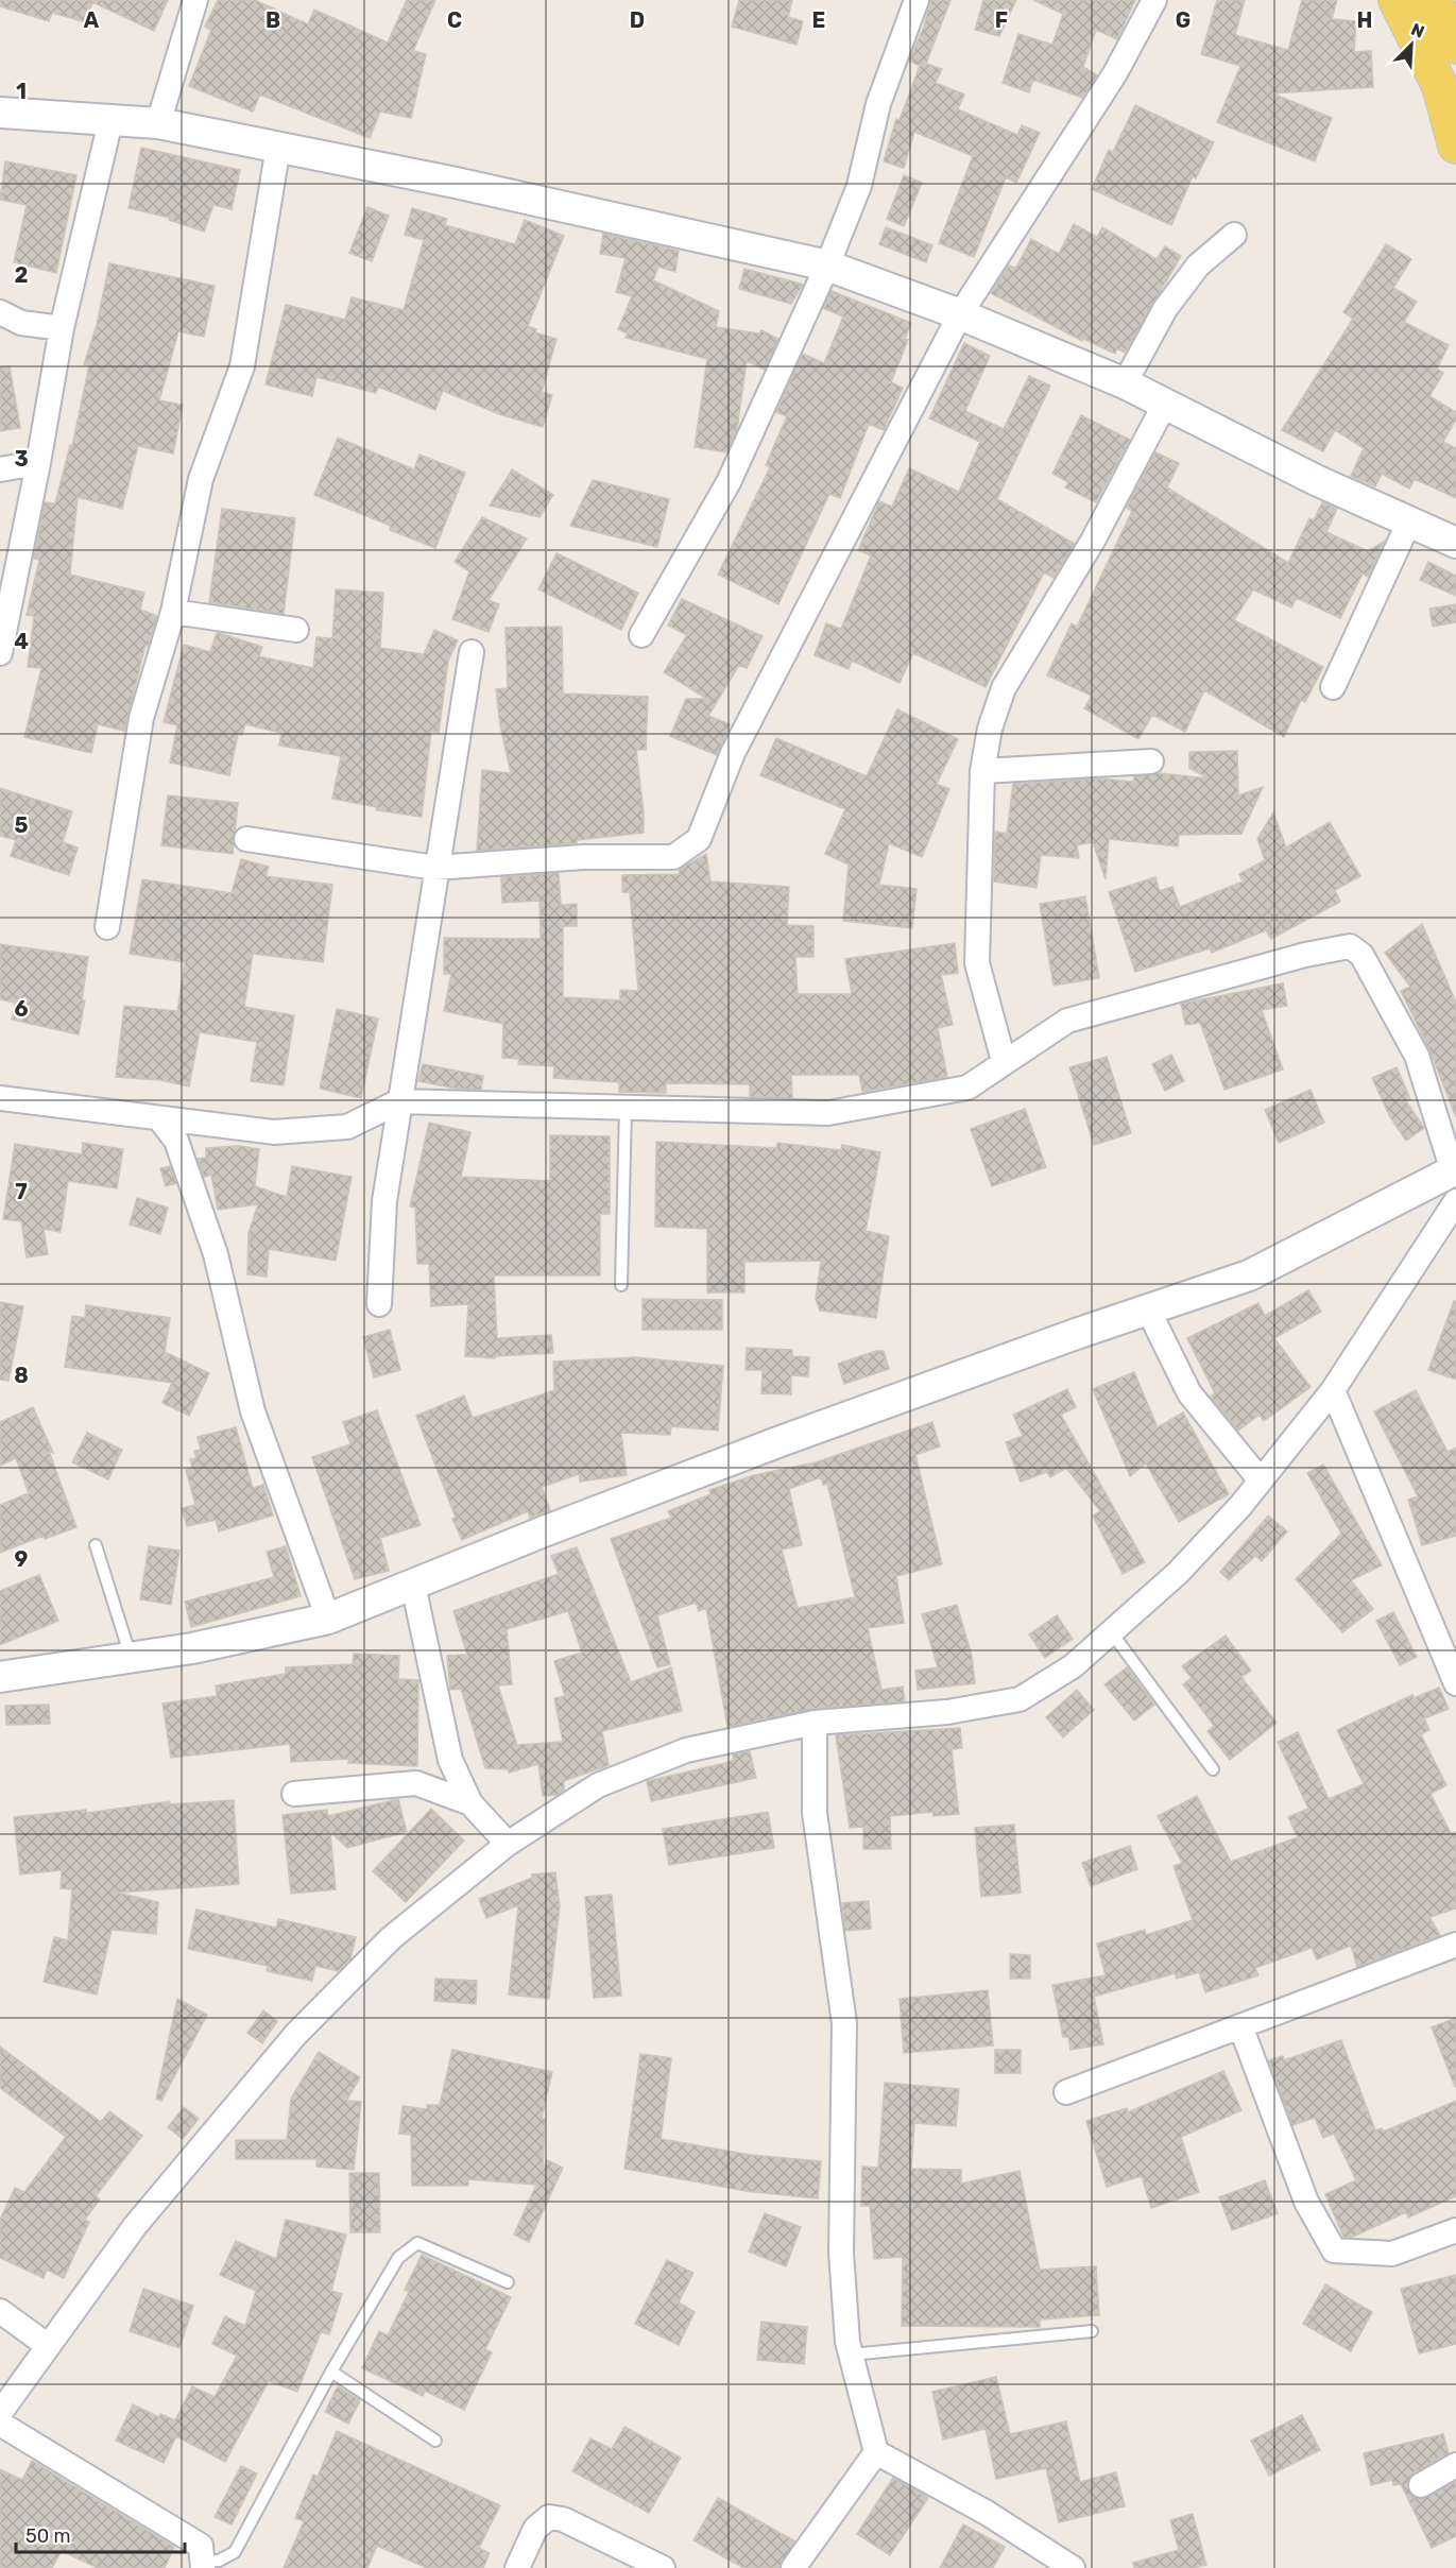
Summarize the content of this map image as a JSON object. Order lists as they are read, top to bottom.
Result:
{
  "scale_bar": "50 m",
  "north": "top right",
  "grid": {
    "columns": [
      "A",
      "B",
      "C",
      "D",
      "E",
      "F",
      "G",
      "H"
    ],
    "rows": [
      "1",
      "2",
      "3",
      "4",
      "5",
      "6",
      "7",
      "8",
      "9"
    ]
  }
}
